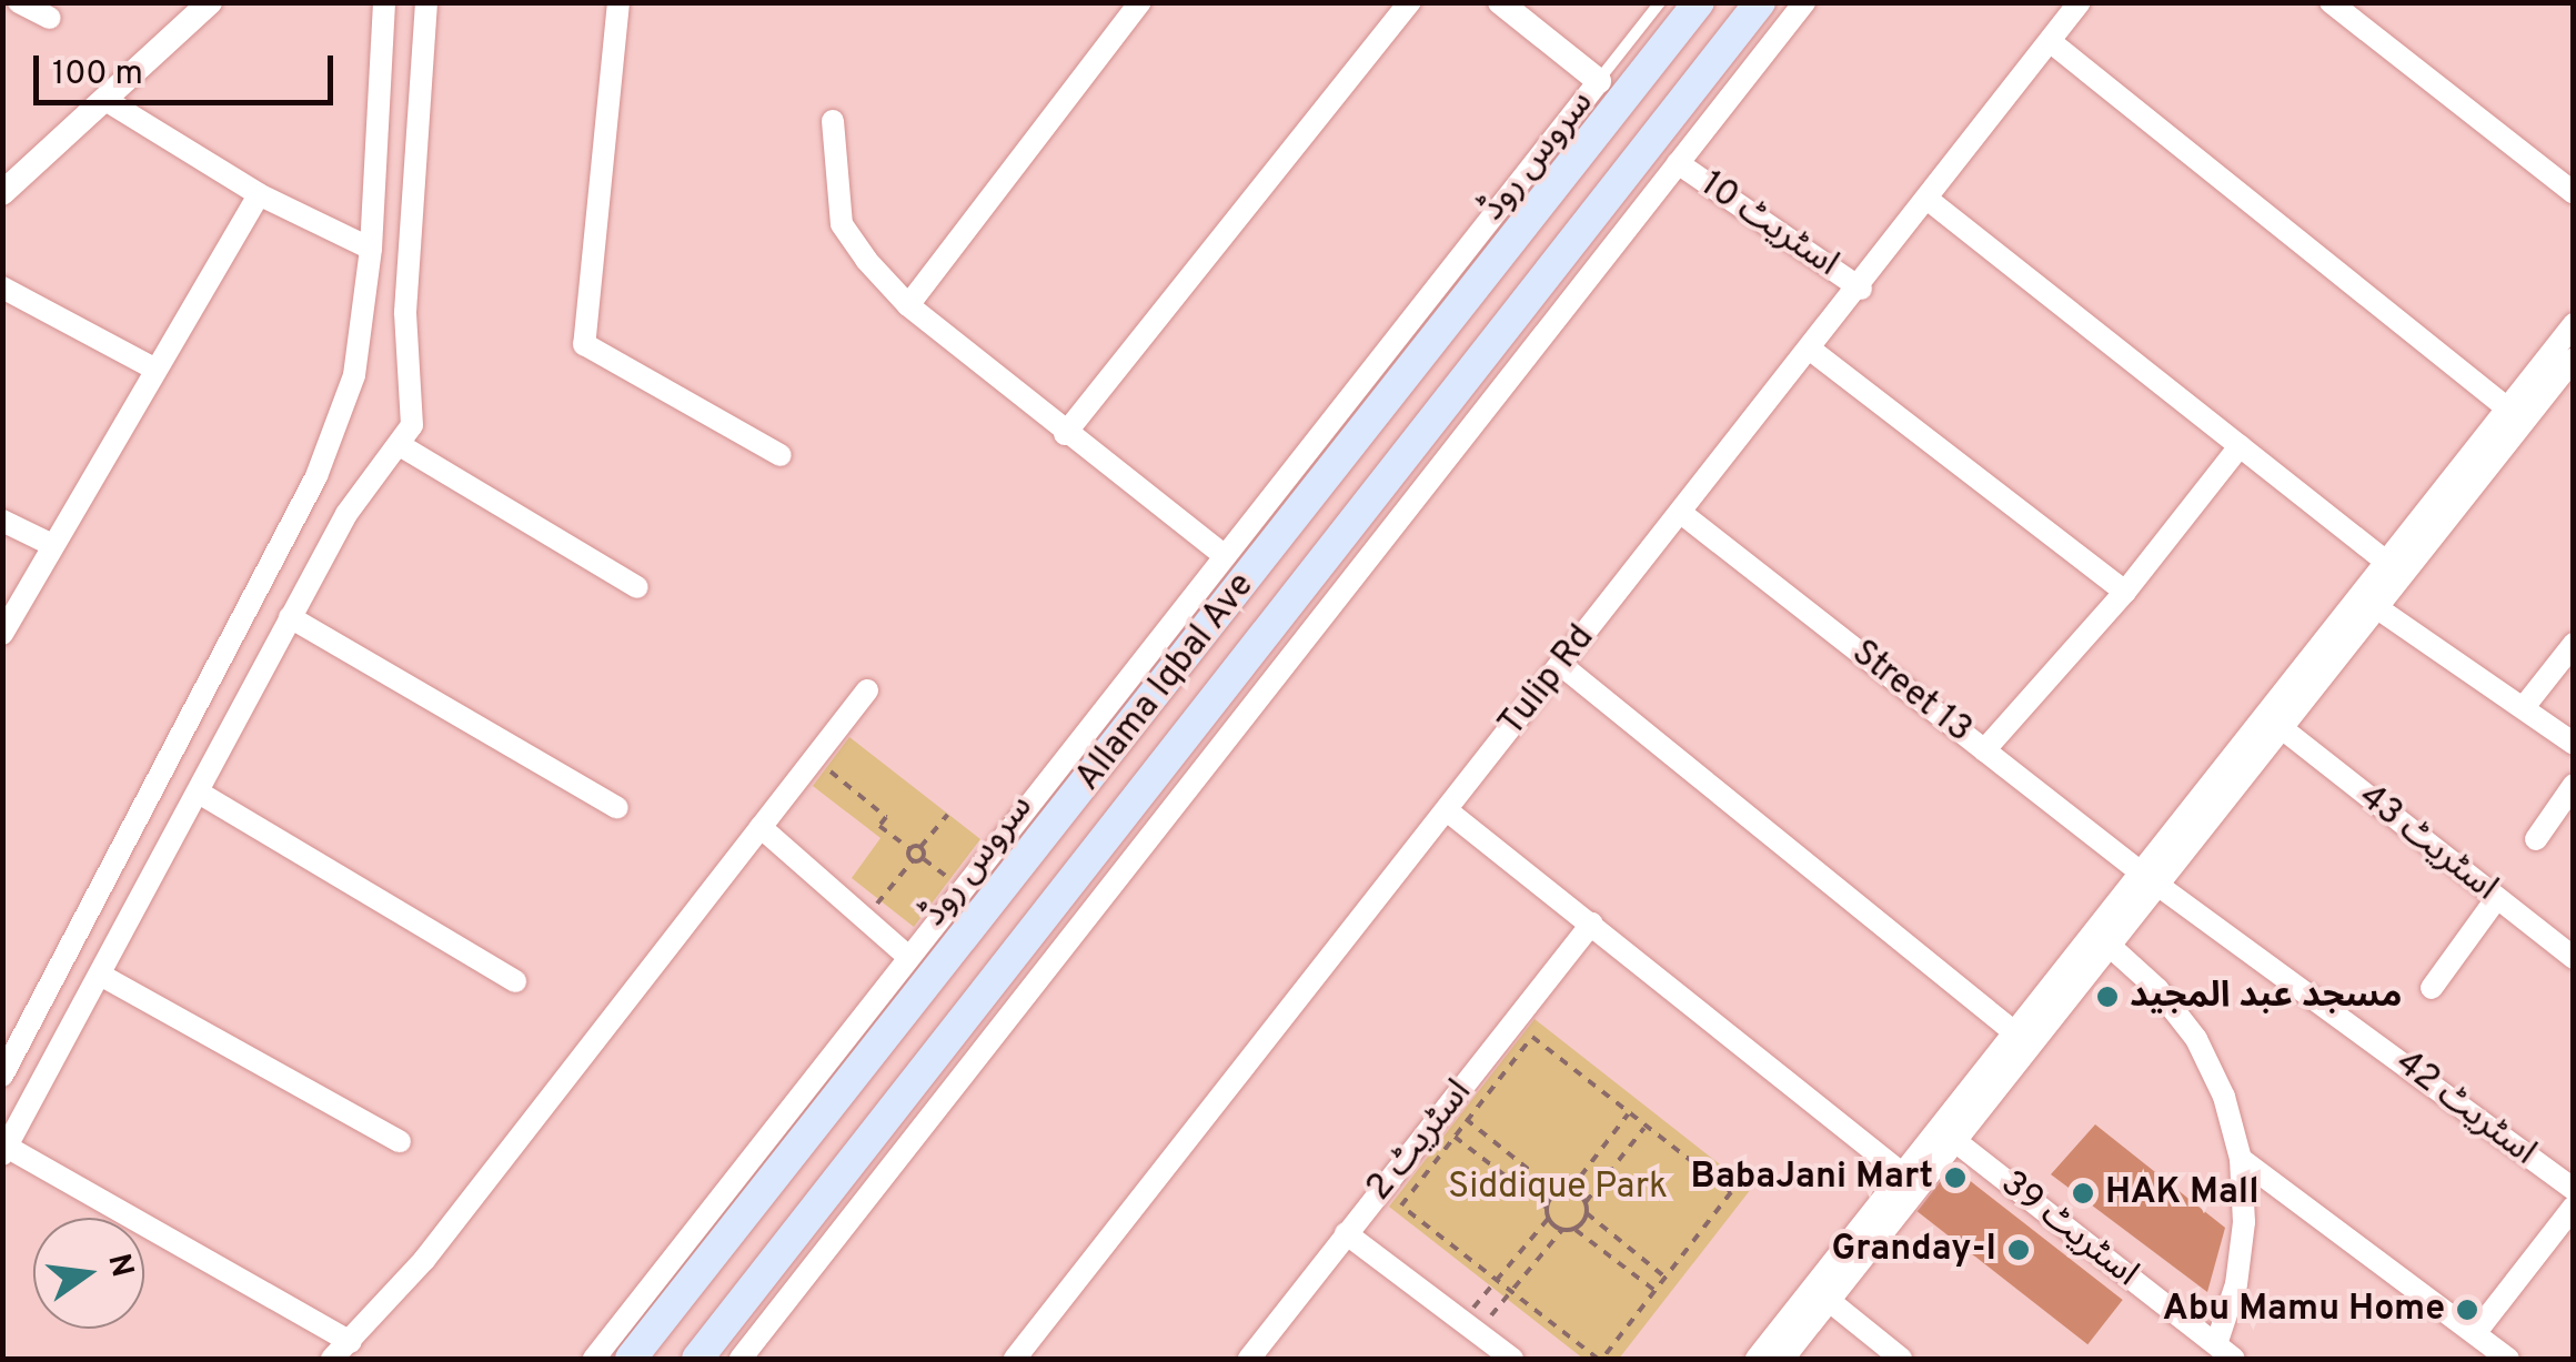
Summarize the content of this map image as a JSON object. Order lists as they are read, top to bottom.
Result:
{
  "streets": {
    "main road": ["Allama Iqbal Ave"],
    "street": [
      "سروس روڈ",
      "اسٹریٹ 10",
      "Tulip Rd",
      "Street 13",
      "اسٹریٹ 43",
      "اسٹریٹ 42",
      "اسٹریٹ 2",
      "اسٹریٹ 39"
    ]
  },
  "crossings": [
    ["اسٹریٹ 10", "Tulip Rd"],
    ["Tulip Rd", "Street 13"],
    ["Street 13", "اسٹریٹ 42"]
  ],
  "parks": ["Siddique Park"],
  "places": [
    "مسجد عبد المجید",
    "BabaJani Mart",
    "HAK Mall",
    "Granday-I",
    "Abu Mamu Home"
  ],
  "scale_bar": "100 m",
  "north": "right"
}
